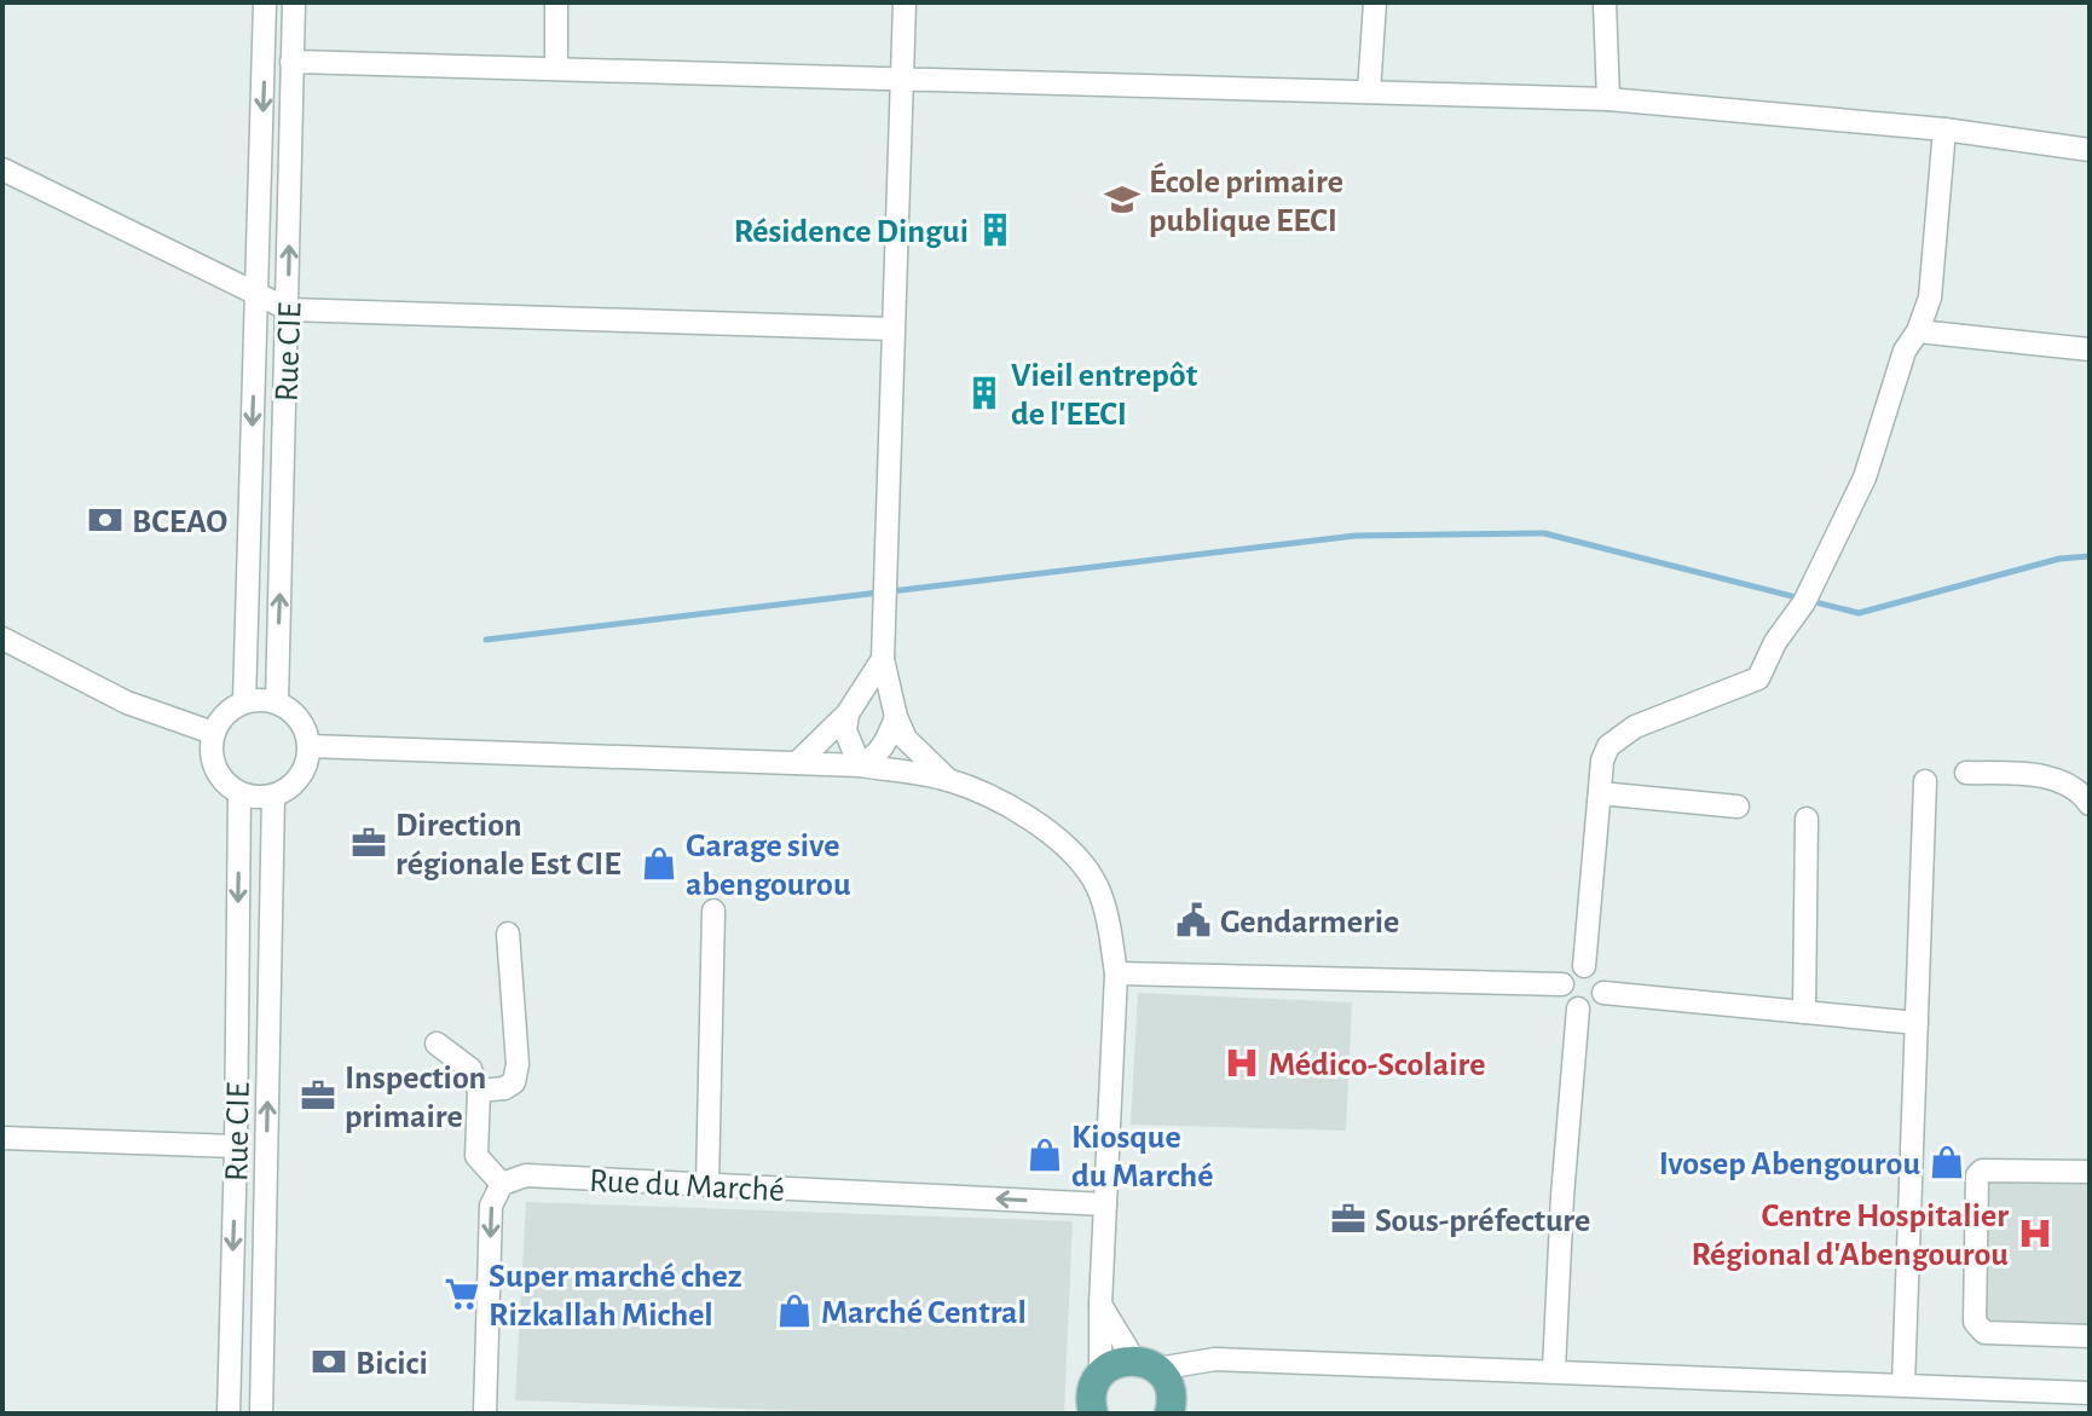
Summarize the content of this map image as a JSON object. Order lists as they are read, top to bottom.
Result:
{
  "streets": {
    "street": ["Rue CIE", "Rue du Marché"]
  },
  "one_way": ["Rue du Marché"],
  "places": {
    "school or university": ["École primaire publique EECI"],
    "building": ["Résidence Dingui", "Vieil entrepôt de l'EECI"],
    "bank": ["BCEAO", "Bicici"],
    "office": ["Direction régionale Est CIE", "Inspection primaire", "Sous-préfecture"],
    "shop": [
      "Garage sive abengourou",
      "Kiosque du Marché",
      "Ivosep Abengourou",
      "Marché Central"
    ],
    "public building": ["Gendarmerie"],
    "hospital": ["Médico-Scolaire", "Centre Hospitalier Régional d'Abengourou"],
    "supermarket": ["Super marché chez Rizkallah Michel"]
  }
}
